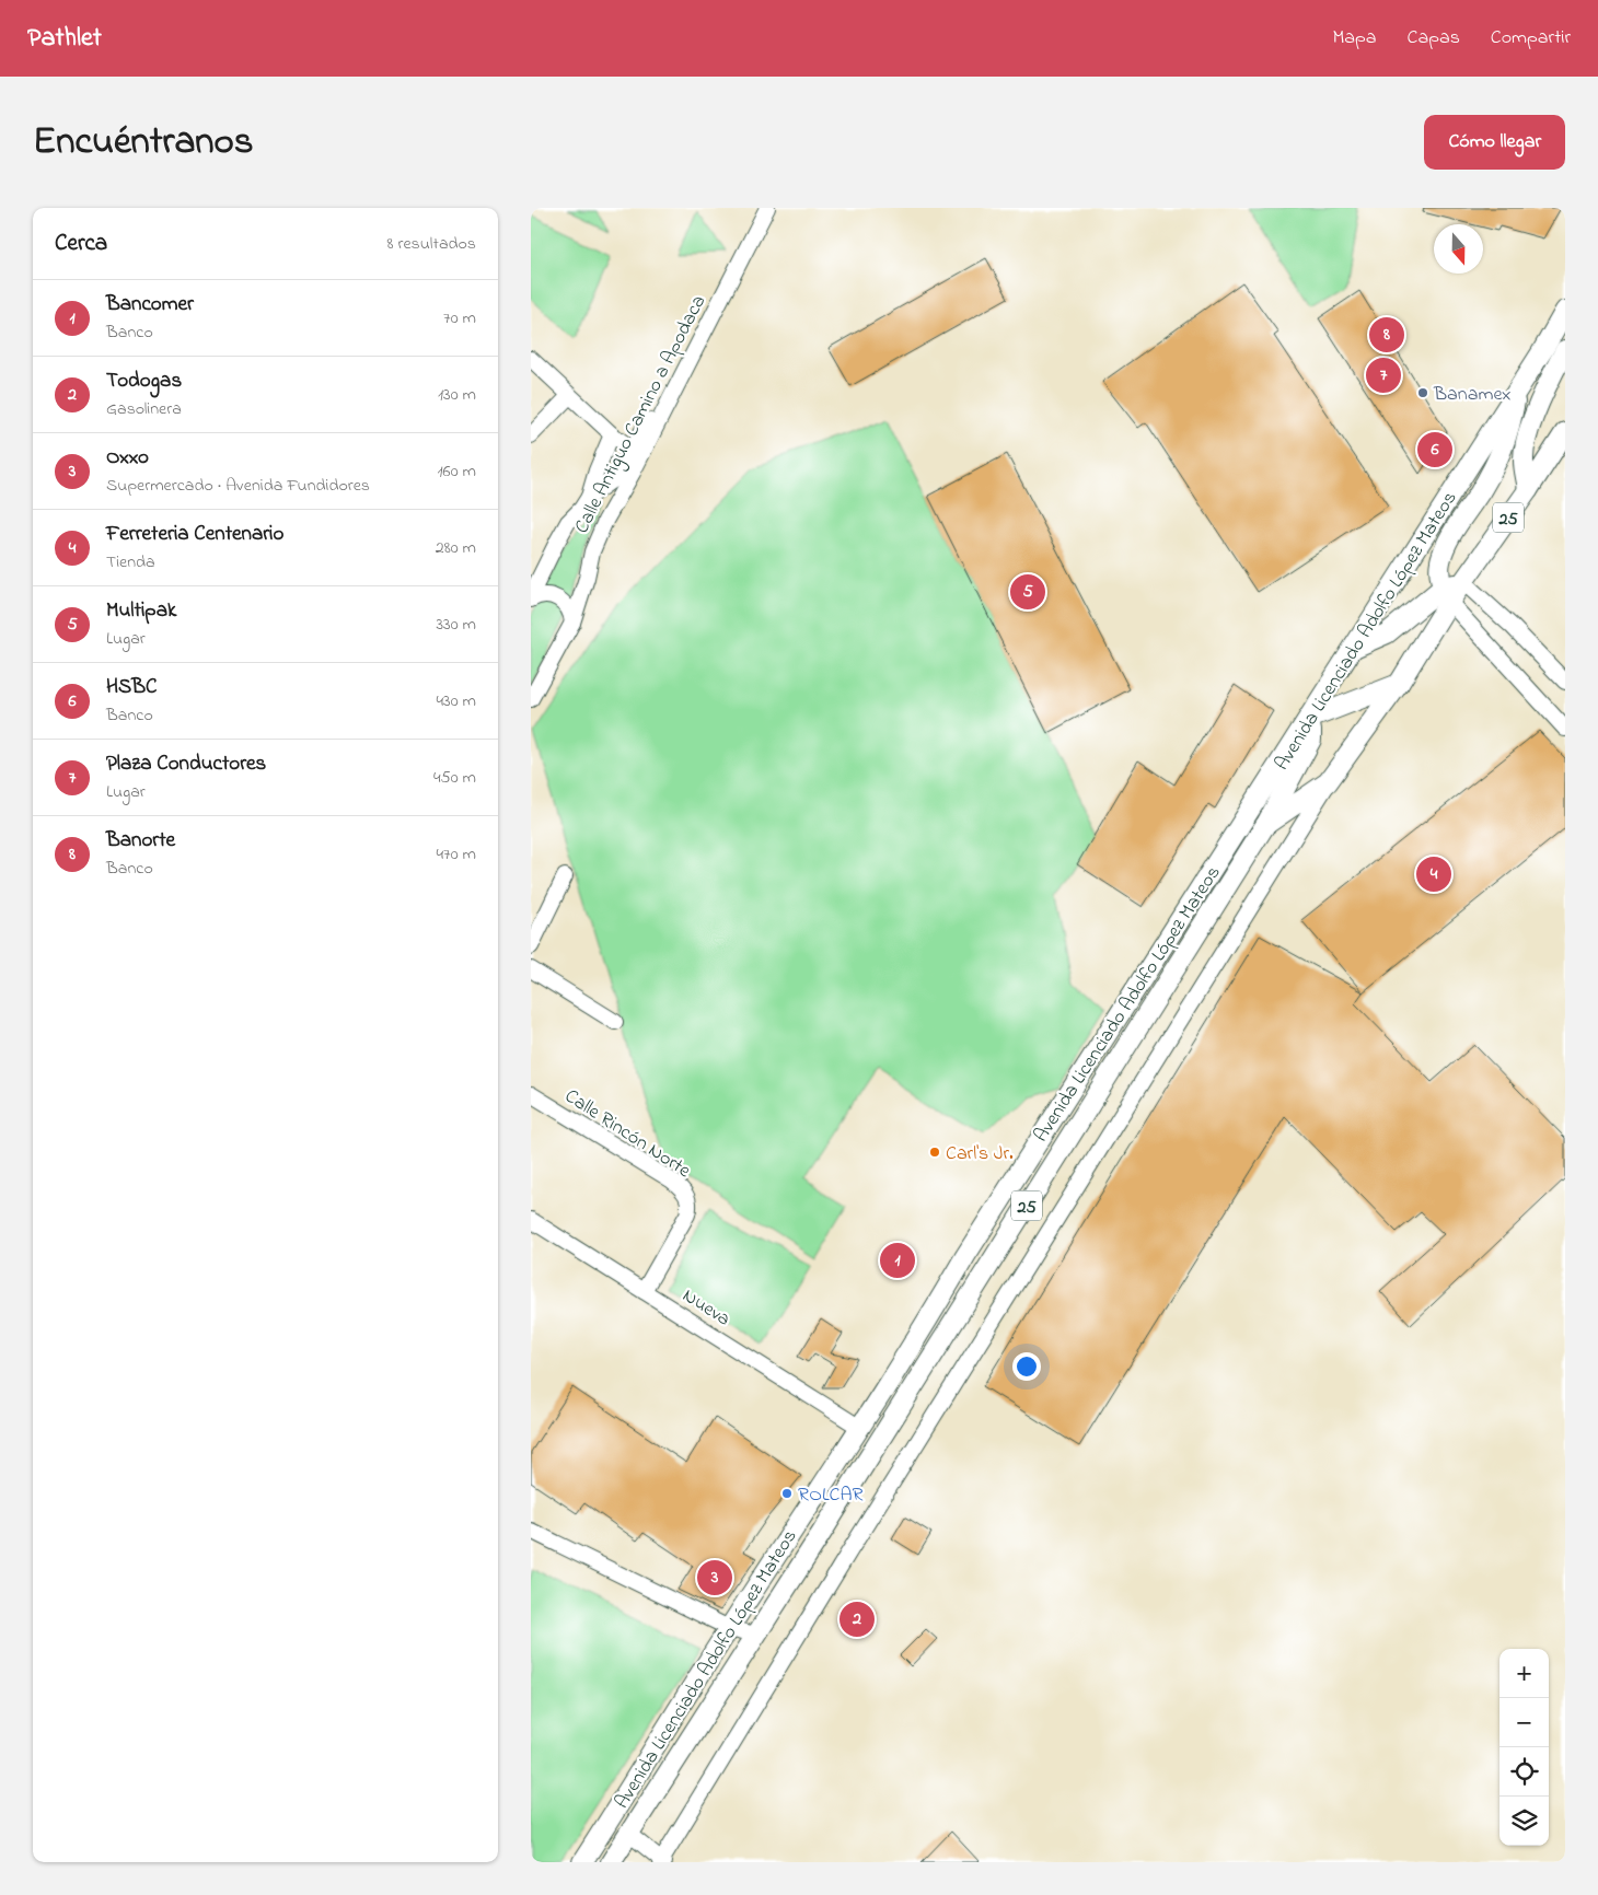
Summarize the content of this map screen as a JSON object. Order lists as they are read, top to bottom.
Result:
{
  "streets": {
    "main road": ["25", "Avenida Licenciado Adolfo López Mateos"],
    "street": ["Calle Antiguo Camino a Apodaca", "Calle Rincón Norte", "Nueva"]
  },
  "crossings": [
    ["Avenida Licenciado Adolfo López Mateos", "Nueva"],
    ["Calle Rincón Norte", "Nueva"]
  ],
  "places": ["Banamex", "Carl's Jr.", "ROLCAR"],
  "north": "bottom",
  "page": {
    "header": "Pathlet",
    "nav": ["Mapa", "Capas", "Compartir"],
    "title": "Encuéntranos",
    "buttons": "Cómo llegar",
    "heading": ["Cerca", "8 resultados"],
    "list": [
      {
        "mark": "1",
        "name": "Bancomer",
        "note": "Banco",
        "value": "70 m"
      },
      {
        "mark": "2",
        "name": "Todogas",
        "note": "Gasolinera",
        "value": "130 m"
      },
      {
        "mark": "3",
        "name": "Oxxo",
        "note": "Supermercado · Avenida Fundidores",
        "value": "160 m"
      },
      {
        "mark": "4",
        "name": "Ferreteria Centenario",
        "note": "Tienda",
        "value": "280 m"
      },
      {
        "mark": "5",
        "name": "Multipak",
        "note": "Lugar",
        "value": "330 m"
      },
      {
        "mark": "6",
        "name": "HSBC",
        "note": "Banco",
        "value": "430 m"
      },
      {
        "mark": "7",
        "name": "Plaza Conductores",
        "note": "Lugar",
        "value": "450 m"
      },
      {
        "mark": "8",
        "name": "Banorte",
        "note": "Banco",
        "value": "470 m"
      }
    ],
    "pins": [
      "8",
      "7",
      "6",
      "5",
      "4",
      "1",
      "3",
      "2"
    ],
    "map_buttons": ["+", "−"]
  }
}
